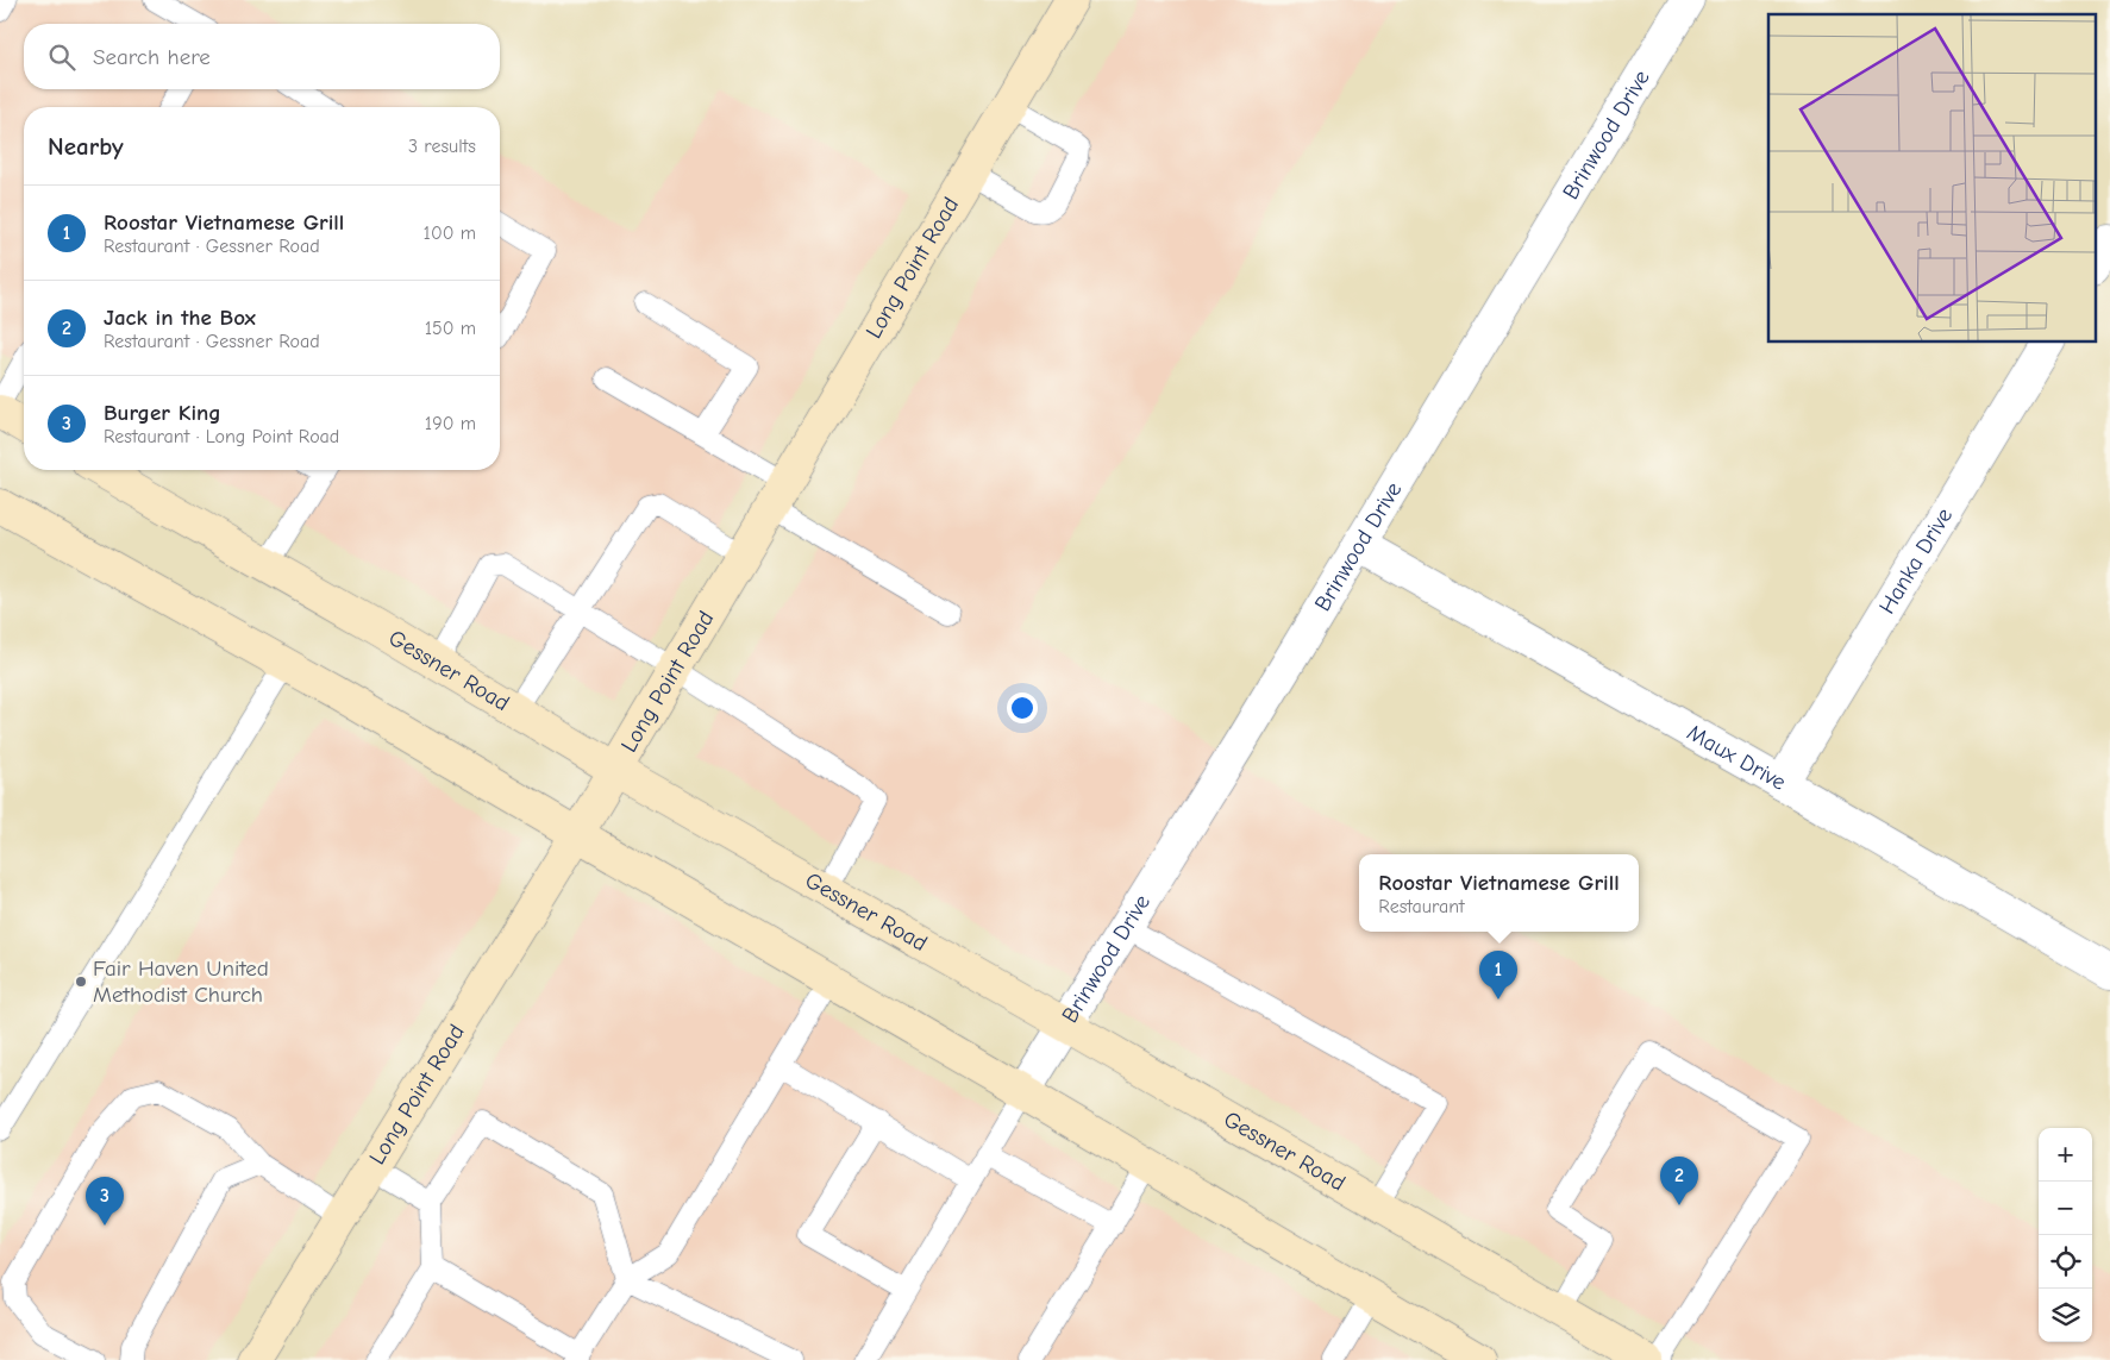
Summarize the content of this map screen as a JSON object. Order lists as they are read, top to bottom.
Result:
{
  "streets": {
    "main road": ["Long Point Road", "Gessner Road"],
    "street": ["Brinwood Drive", "Hanka Drive", "Maux Drive"]
  },
  "crossings": [
    ["Brinwood Drive", "Gessner Road"],
    ["Brinwood Drive", "Maux Drive"],
    ["Long Point Road", "Gessner Road"],
    ["Hanka Drive", "Maux Drive"]
  ],
  "places": ["Fair Haven United Methodist Church"],
  "page": {
    "search": "Search here",
    "heading": ["Nearby", "3 results"],
    "list": [
      {
        "mark": "1",
        "name": "Roostar Vietnamese Grill",
        "note": "Restaurant · Gessner Road",
        "value": "100 m"
      },
      {
        "mark": "2",
        "name": "Jack in the Box",
        "note": "Restaurant · Gessner Road",
        "value": "150 m"
      },
      {
        "mark": "3",
        "name": "Burger King",
        "note": "Restaurant · Long Point Road",
        "value": "190 m"
      }
    ],
    "popup": ["Roostar Vietnamese Grill", "Restaurant"],
    "pins": ["1", "2", "3"],
    "map_buttons": ["+", "−"]
  }
}
